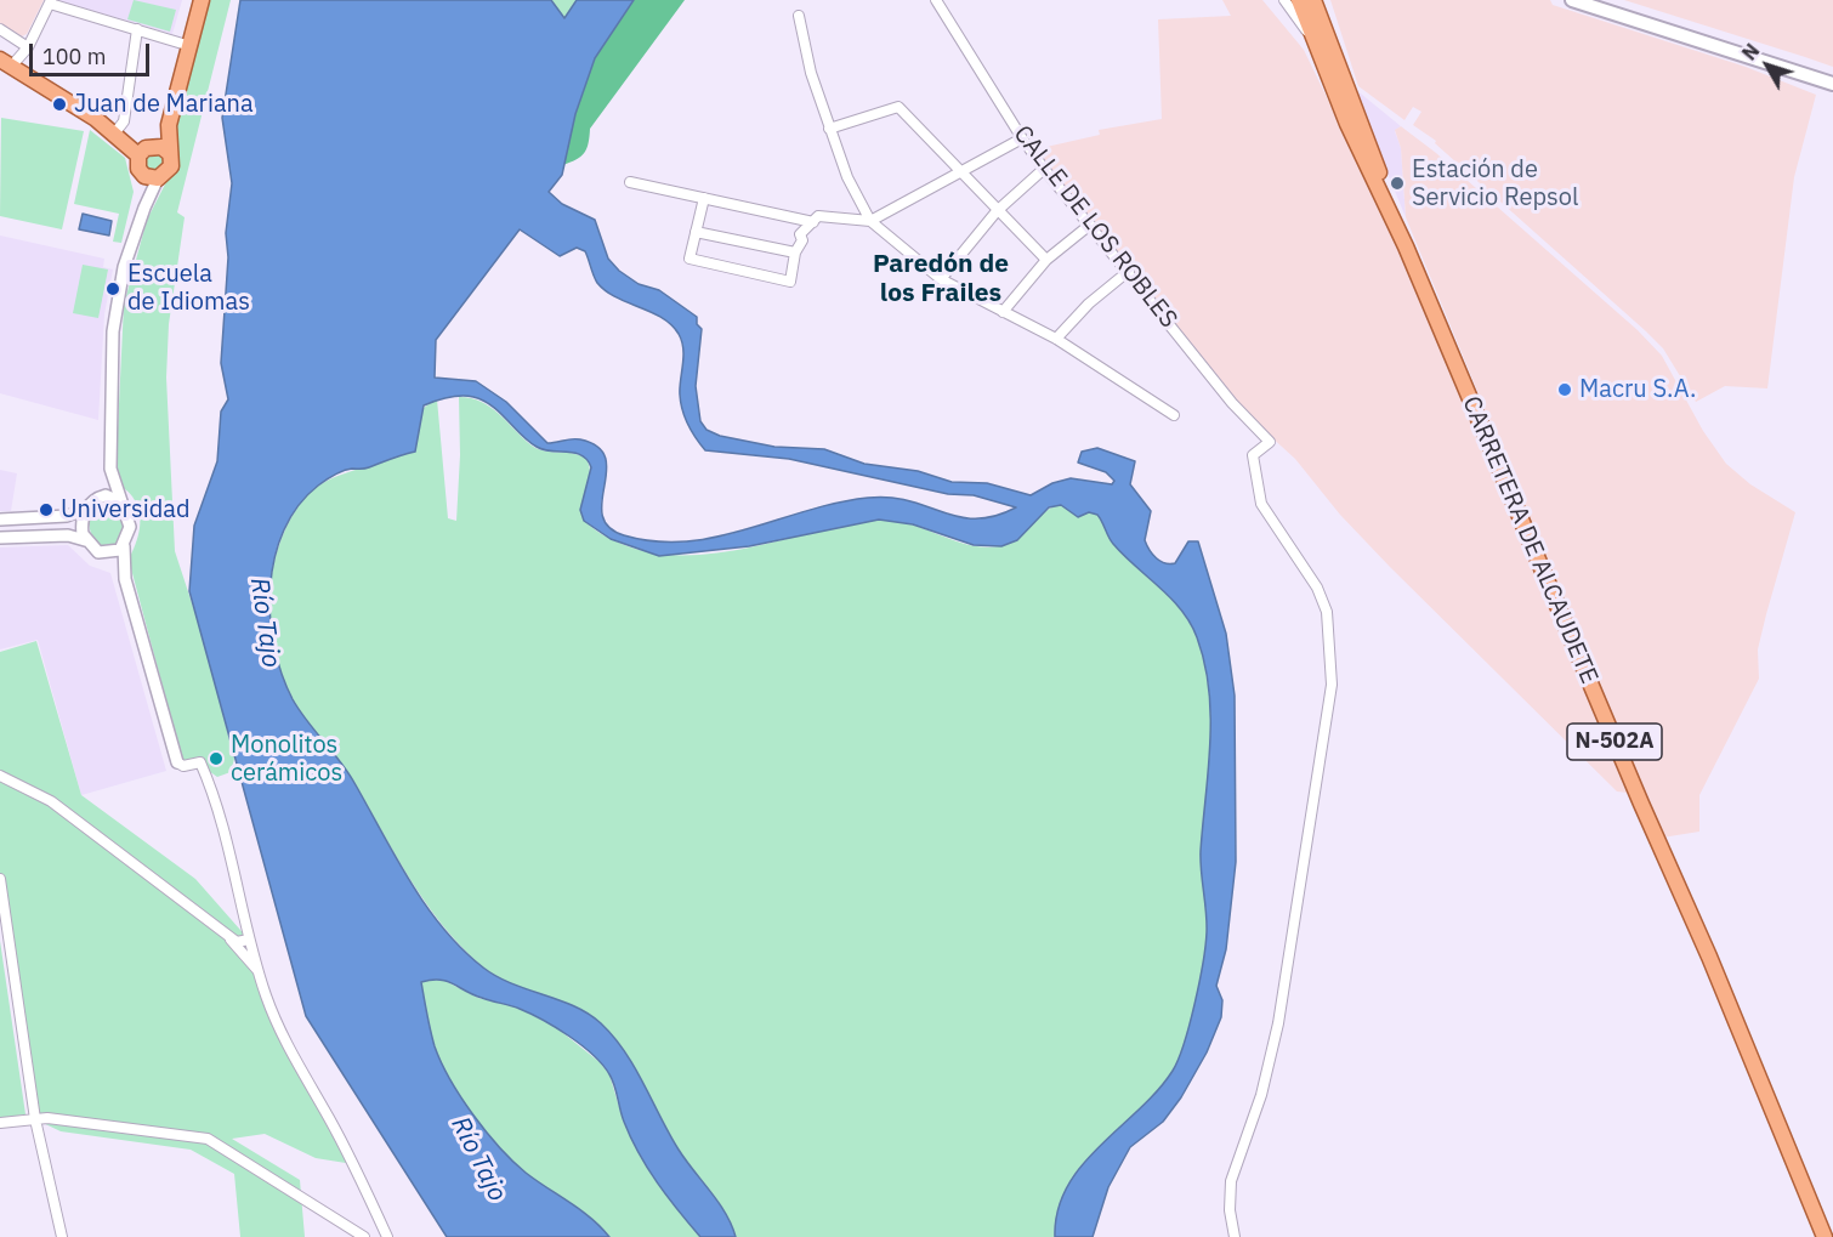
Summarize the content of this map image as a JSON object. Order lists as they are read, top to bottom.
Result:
{
  "streets": {
    "main road": ["CARRETERA DE ALCAUDETE", "N-502A"],
    "street": ["CALLE DE LOS ROBLES"]
  },
  "districts": ["Paredón de los Frailes"],
  "water": ["Río Tajo"],
  "places": [
    "Juan de Mariana",
    "Estación de Servicio Repsol",
    "Escuela de Idiomas",
    "Macru S.A.",
    "Universidad",
    "Monolitos cerámicos"
  ],
  "scale_bar": "100 m",
  "north": "top left"
}
